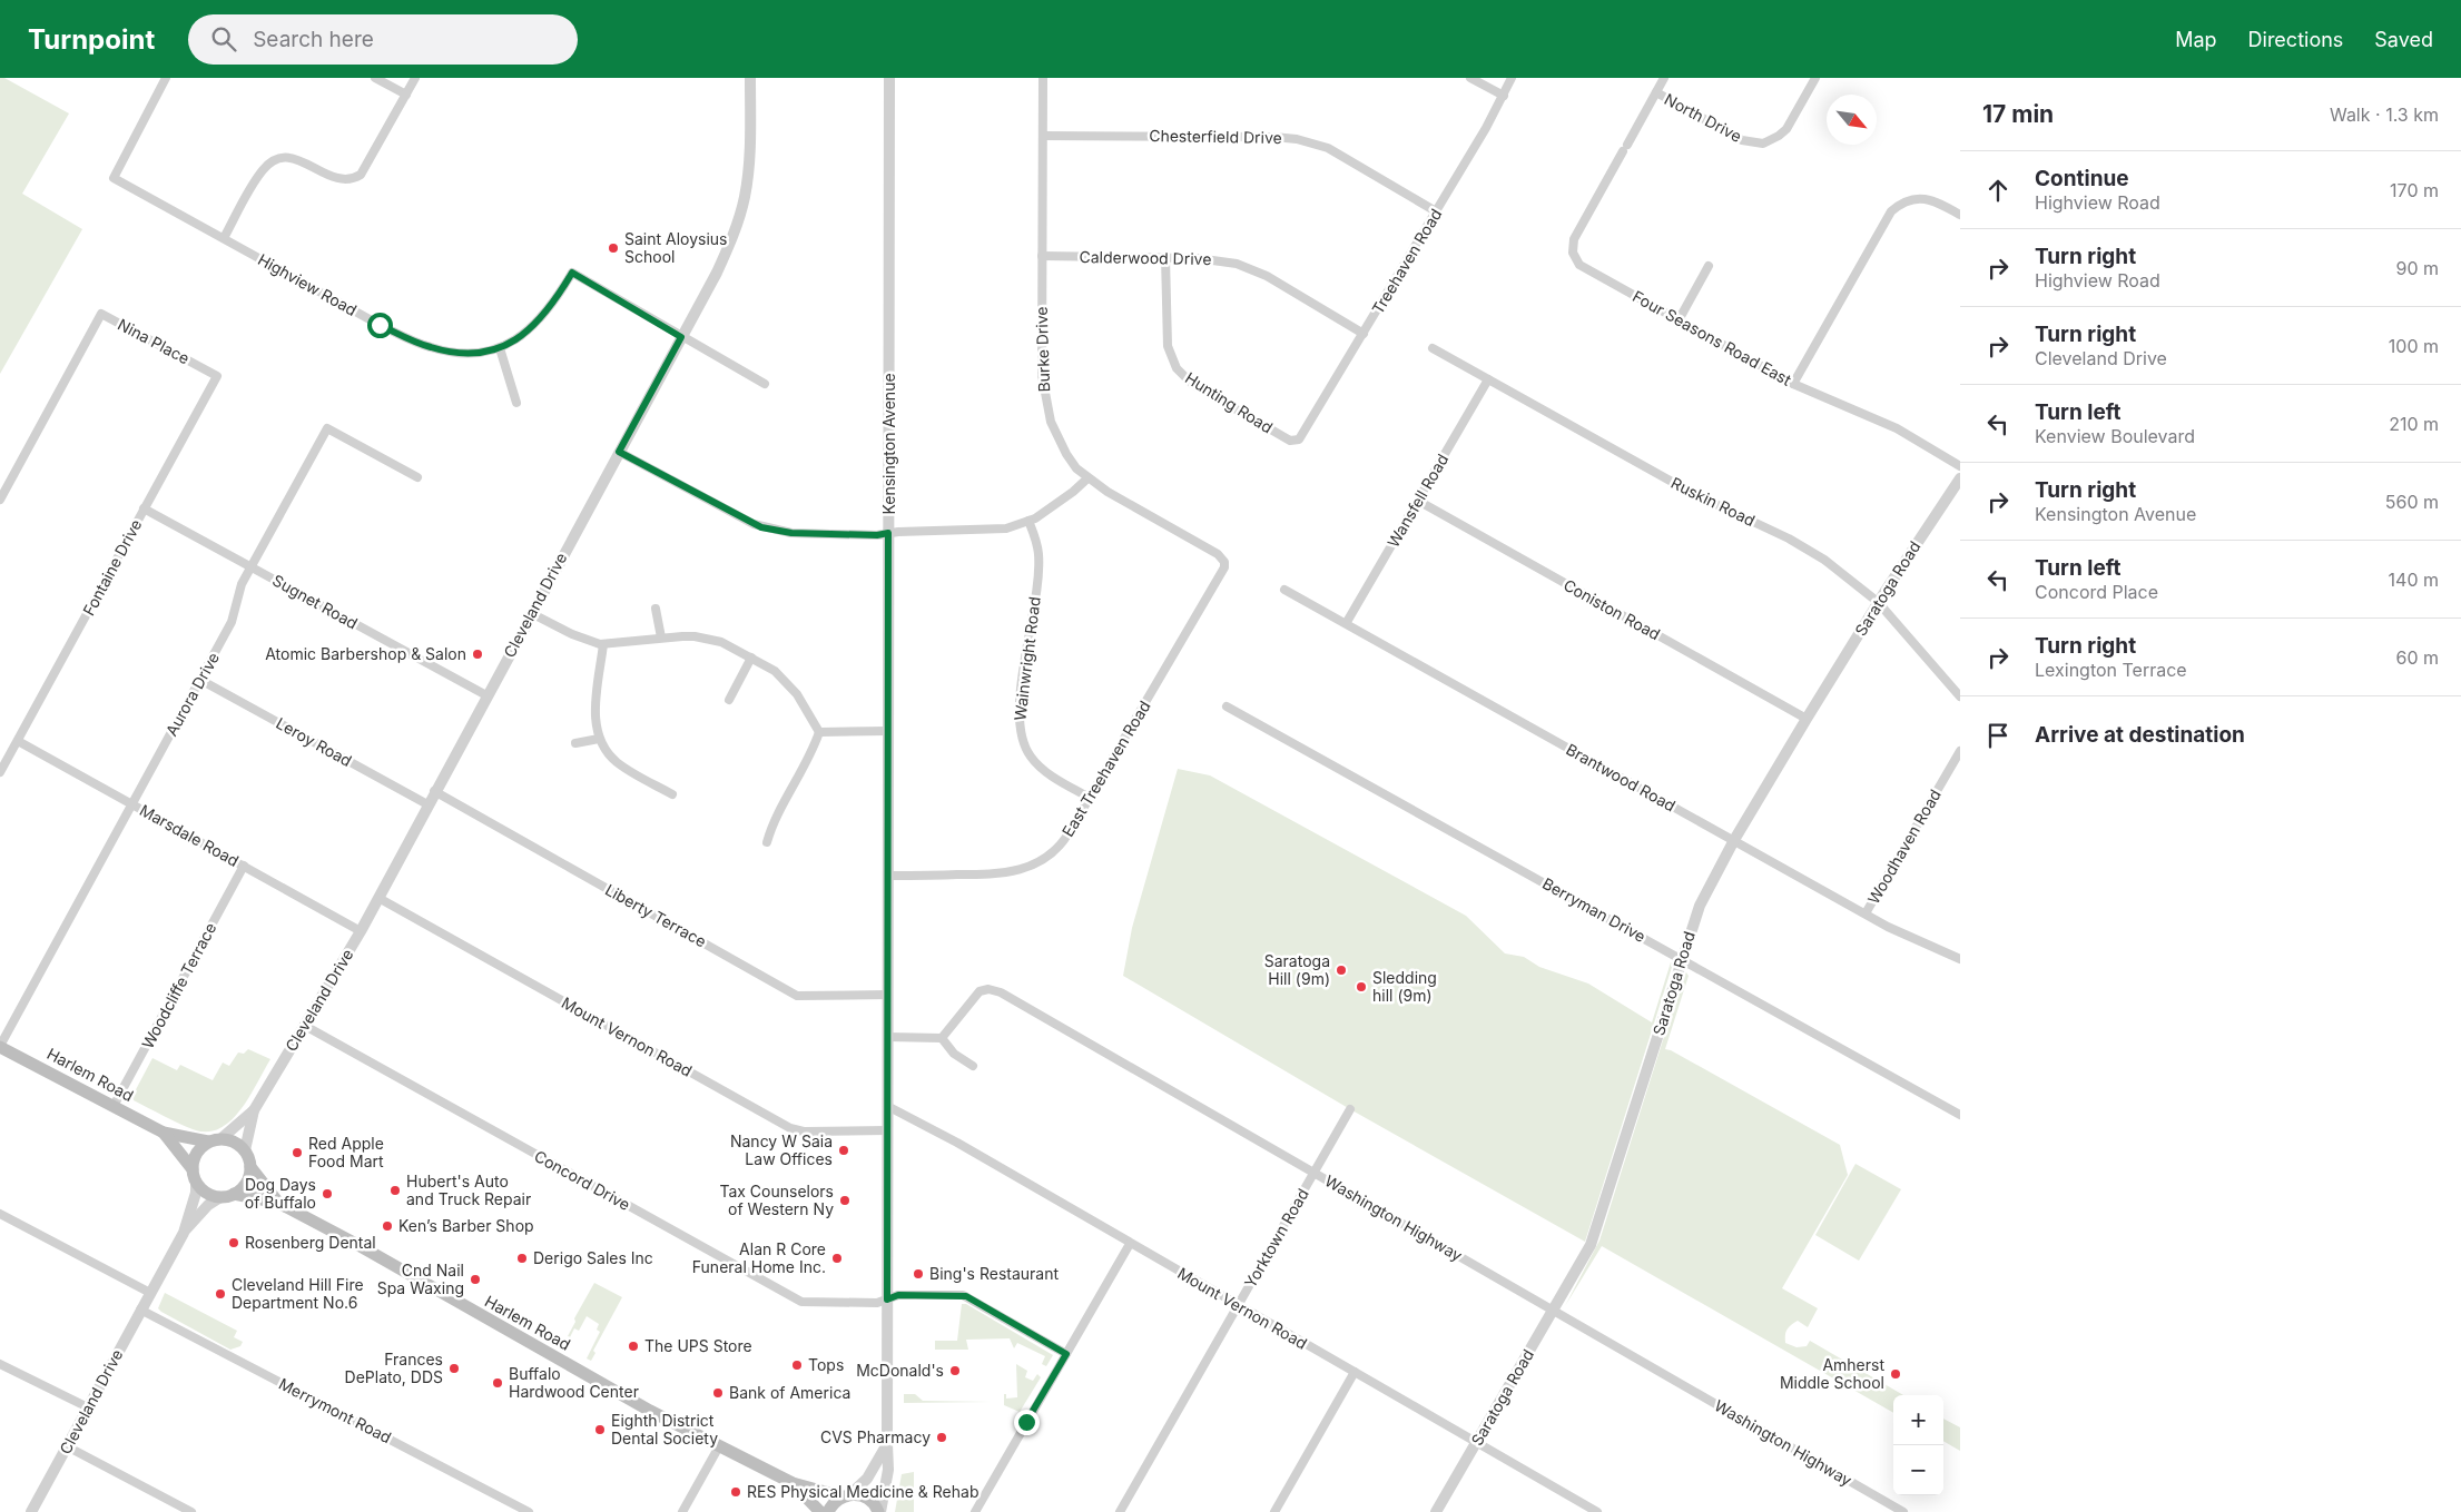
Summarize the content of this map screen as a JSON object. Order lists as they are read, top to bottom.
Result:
{
  "streets": {
    "main road": ["Harlem Road"],
    "street": [
      "North Drive",
      "Chesterfield Drive",
      "Calderwood Drive",
      "Treehaven Road",
      "Highview Road",
      "Four Seasons Road East",
      "Nina Place",
      "Burke Drive",
      "Hunting Road",
      "Kensington Avenue",
      "Wansfell Road",
      "Ruskin Road",
      "Fontaine Drive",
      "Saratoga Road",
      "Sugnet Road",
      "Cleveland Drive",
      "Coniston Road",
      "Wainwright Road",
      "Aurora Drive",
      "Leroy Road",
      "East Treehaven Road",
      "Brantwood Road",
      "Marsdale Road",
      "Woodhaven Road",
      "Berryman Drive",
      "Liberty Terrace",
      "Woodcliffe Terrace",
      "Mount Vernon Road",
      "Concord Drive",
      "Washington Highway",
      "Yorktown Road",
      "Merrymont Road"
    ]
  },
  "crossings": [
    ["North Drive", "Four Seasons Road East"],
    ["Chesterfield Drive", "Treehaven Road"],
    ["Chesterfield Drive", "Burke Drive"],
    ["Calderwood Drive", "Treehaven Road"],
    ["Calderwood Drive", "Burke Drive"],
    ["Calderwood Drive", "Hunting Road"],
    ["Treehaven Road", "Hunting Road"],
    ["Highview Road", "Cleveland Drive"],
    ["Nina Place", "Fontaine Drive"],
    ["Burke Drive", "East Treehaven Road"],
    ["Kensington Avenue", "East Treehaven Road"],
    ["Kensington Avenue", "Liberty Terrace"],
    ["Kensington Avenue", "Mount Vernon Road"],
    ["Kensington Avenue", "Harlem Road"],
    ["Kensington Avenue", "Concord Drive"],
    ["Wansfell Road", "Ruskin Road"],
    ["Wansfell Road", "Coniston Road"],
    ["Wansfell Road", "Brantwood Road"],
    ["Ruskin Road", "Saratoga Road"],
    ["Fontaine Drive", "Sugnet Road"],
    ["Fontaine Drive", "Marsdale Road"],
    ["Saratoga Road", "Coniston Road"],
    ["Saratoga Road", "Brantwood Road"],
    ["Saratoga Road", "Berryman Drive"],
    ["Saratoga Road", "Mount Vernon Road"],
    ["Saratoga Road", "Washington Highway"],
    ["Sugnet Road", "Cleveland Drive"],
    ["Sugnet Road", "Aurora Drive"],
    ["Cleveland Drive", "Leroy Road"],
    ["Cleveland Drive", "Marsdale Road"],
    ["Cleveland Drive", "Liberty Terrace"],
    ["Cleveland Drive", "Mount Vernon Road"],
    ["Cleveland Drive", "Harlem Road"],
    ["Cleveland Drive", "Concord Drive"],
    ["Cleveland Drive", "Merrymont Road"],
    ["Wainwright Road", "East Treehaven Road"],
    ["Aurora Drive", "Leroy Road"],
    ["Aurora Drive", "Marsdale Road"],
    ["Aurora Drive", "Harlem Road"],
    ["Brantwood Road", "Woodhaven Road"],
    ["Marsdale Road", "Woodcliffe Terrace"],
    ["Woodcliffe Terrace", "Harlem Road"],
    ["Mount Vernon Road", "Yorktown Road"],
    ["Washington Highway", "Yorktown Road"]
  ],
  "places": [
    "Saint Aloysius School",
    "Atomic Barbershop & Salon",
    "Saratoga Hill (9m)",
    "Sledding hill (9m)",
    "Nancy W Saia Law Offices",
    "Red Apple Food Mart",
    "Hubert's Auto and Truck Repair",
    "Dog Days of Buffalo",
    "Tax Counselors of Western Ny",
    "Ken’s Barber Shop",
    "Rosenberg Dental",
    "Derigo Sales Inc",
    "Alan R Core Funeral Home Inc.",
    "Bing's Restaurant",
    "Cnd Nail Spa Waxing",
    "Cleveland Hill Fire Department No.6",
    "The UPS Store",
    "Tops",
    "Frances DePlato, DDS",
    "McDonald's",
    "Amherst Middle School",
    "Buffalo Hardwood Center",
    "Bank of America",
    "Eighth District Dental Society",
    "CVS Pharmacy",
    "RES Physical Medicine & Rehab"
  ],
  "north": "bottom right",
  "page": {
    "header": "Turnpoint",
    "search": "Search here",
    "nav": ["Map", "Directions", "Saved"],
    "heading": ["17 min", "Walk · 1.3 km"],
    "list": [
      ["Continue", "Highview Road", "170 m"],
      ["Turn right", "Highview Road", "90 m"],
      ["Turn right", "Cleveland Drive", "100 m"],
      ["Turn left", "Kenview Boulevard", "210 m"],
      ["Turn right", "Kensington Avenue", "560 m"],
      ["Turn left", "Concord Place", "140 m"],
      ["Turn right", "Lexington Terrace", "60 m"],
      "Arrive at destination"
    ],
    "map_buttons": ["+", "−"]
  }
}
